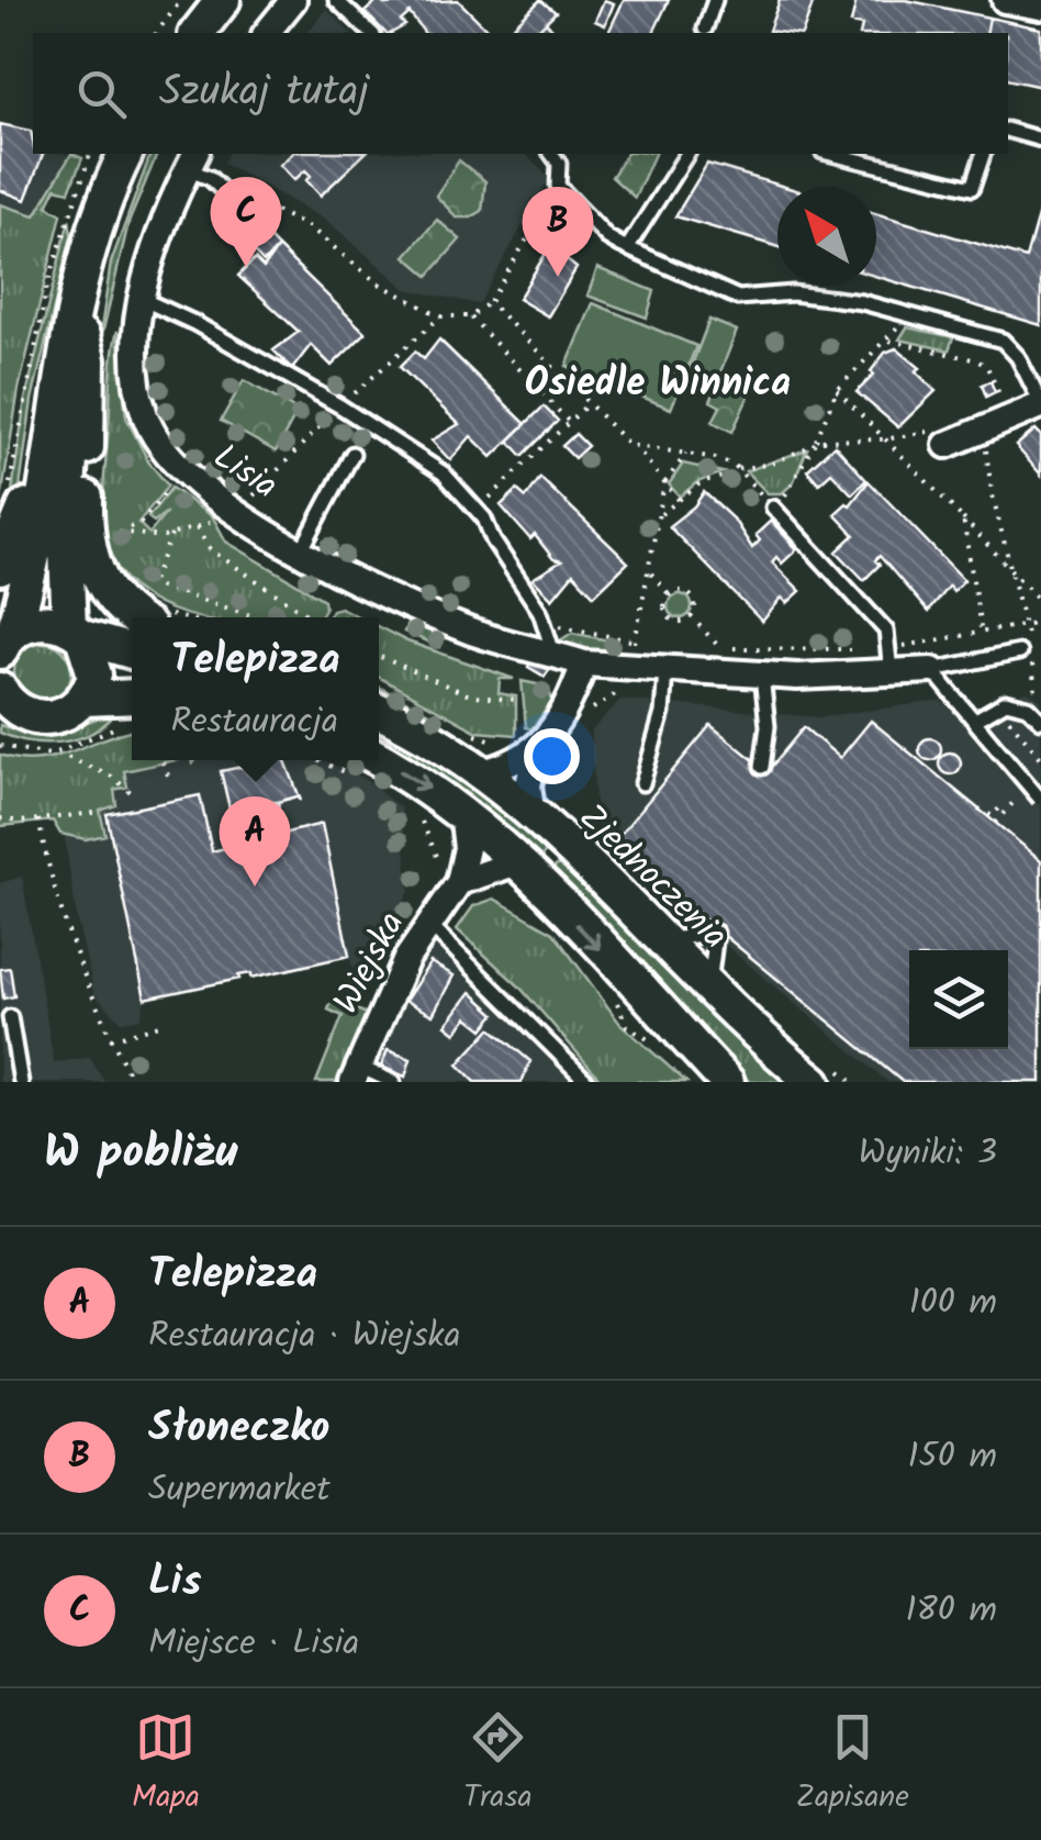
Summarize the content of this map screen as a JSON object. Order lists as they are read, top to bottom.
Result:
{
  "streets": {
    "main road": ["Zjednoczenia"],
    "street": ["Lisia", "Wiejska"]
  },
  "districts": ["Osiedle Winnica"],
  "north": "top left",
  "page": {
    "search": "Szukaj tutaj",
    "pins": ["C", "B", "A"],
    "popup": ["Telepizza", "Restauracja"],
    "heading": ["W pobliżu", "Wyniki: 3"],
    "list": [
      {
        "mark": "A",
        "name": "Telepizza",
        "note": "Restauracja · Wiejska",
        "value": "100 m"
      },
      {
        "mark": "B",
        "name": "Słoneczko",
        "note": "Supermarket",
        "value": "150 m"
      },
      {
        "mark": "C",
        "name": "Lis",
        "note": "Miejsce · Lisia",
        "value": "180 m"
      }
    ],
    "nav": ["Mapa", "Trasa", "Zapisane"]
  }
}
